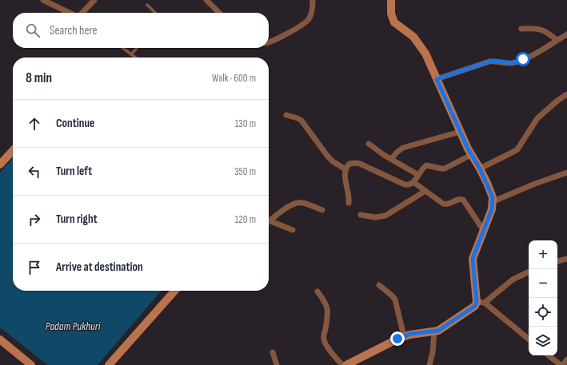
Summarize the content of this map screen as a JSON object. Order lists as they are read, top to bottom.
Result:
{
  "water": ["Padam Pukhuri"],
  "page": {
    "search": "Search here",
    "heading": ["8 min", "Walk · 600 m"],
    "list": [
      ["Continue", "130 m"],
      ["Turn left", "350 m"],
      ["Turn right", "120 m"],
      "Arrive at destination"
    ],
    "map_buttons": ["+", "−"]
  }
}
